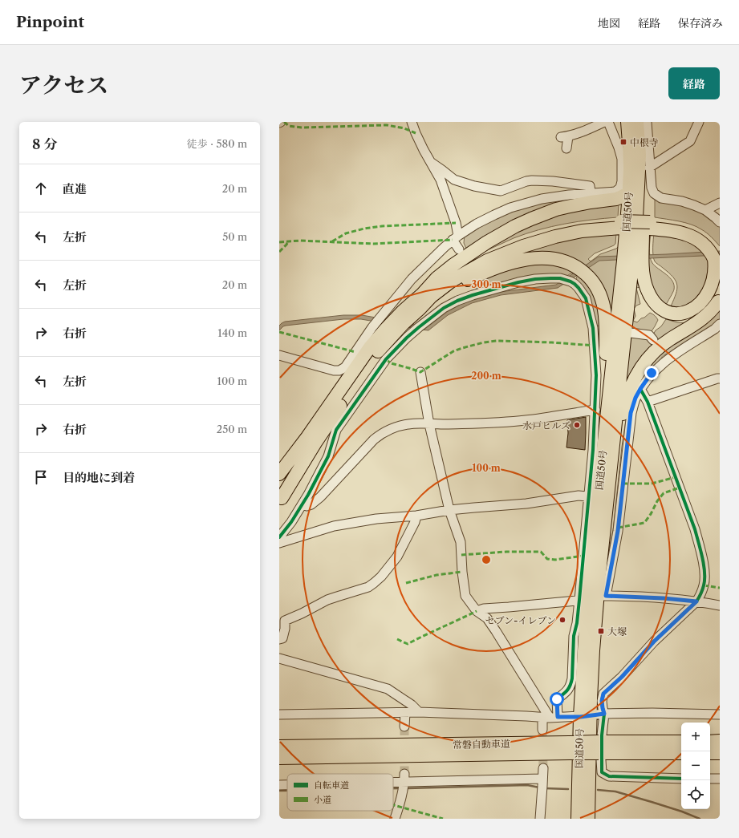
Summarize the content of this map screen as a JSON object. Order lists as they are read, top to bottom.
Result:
{
  "streets": {
    "highway": ["国道50号", "常磐自動車道"]
  },
  "places": {
    "transit": ["中根寺", "大塚"],
    "other": ["水戸ヒルズ", "セブン-イレブン"]
  },
  "legend": ["自転車道", "小道"],
  "page": {
    "header": "Pinpoint",
    "nav": ["地図", "経路", "保存済み"],
    "title": "アクセス",
    "buttons": "経路",
    "heading": ["8 分", "徒歩 · 580 m"],
    "list": [
      ["直進", "20 m"],
      ["左折", "50 m"],
      ["左折", "20 m"],
      ["右折", "140 m"],
      ["左折", "100 m"],
      ["右折", "250 m"],
      "目的地に到着"
    ],
    "map_buttons": ["+", "−"]
  },
  "rings": ["300 m", "200 m", "100 m"]
}
